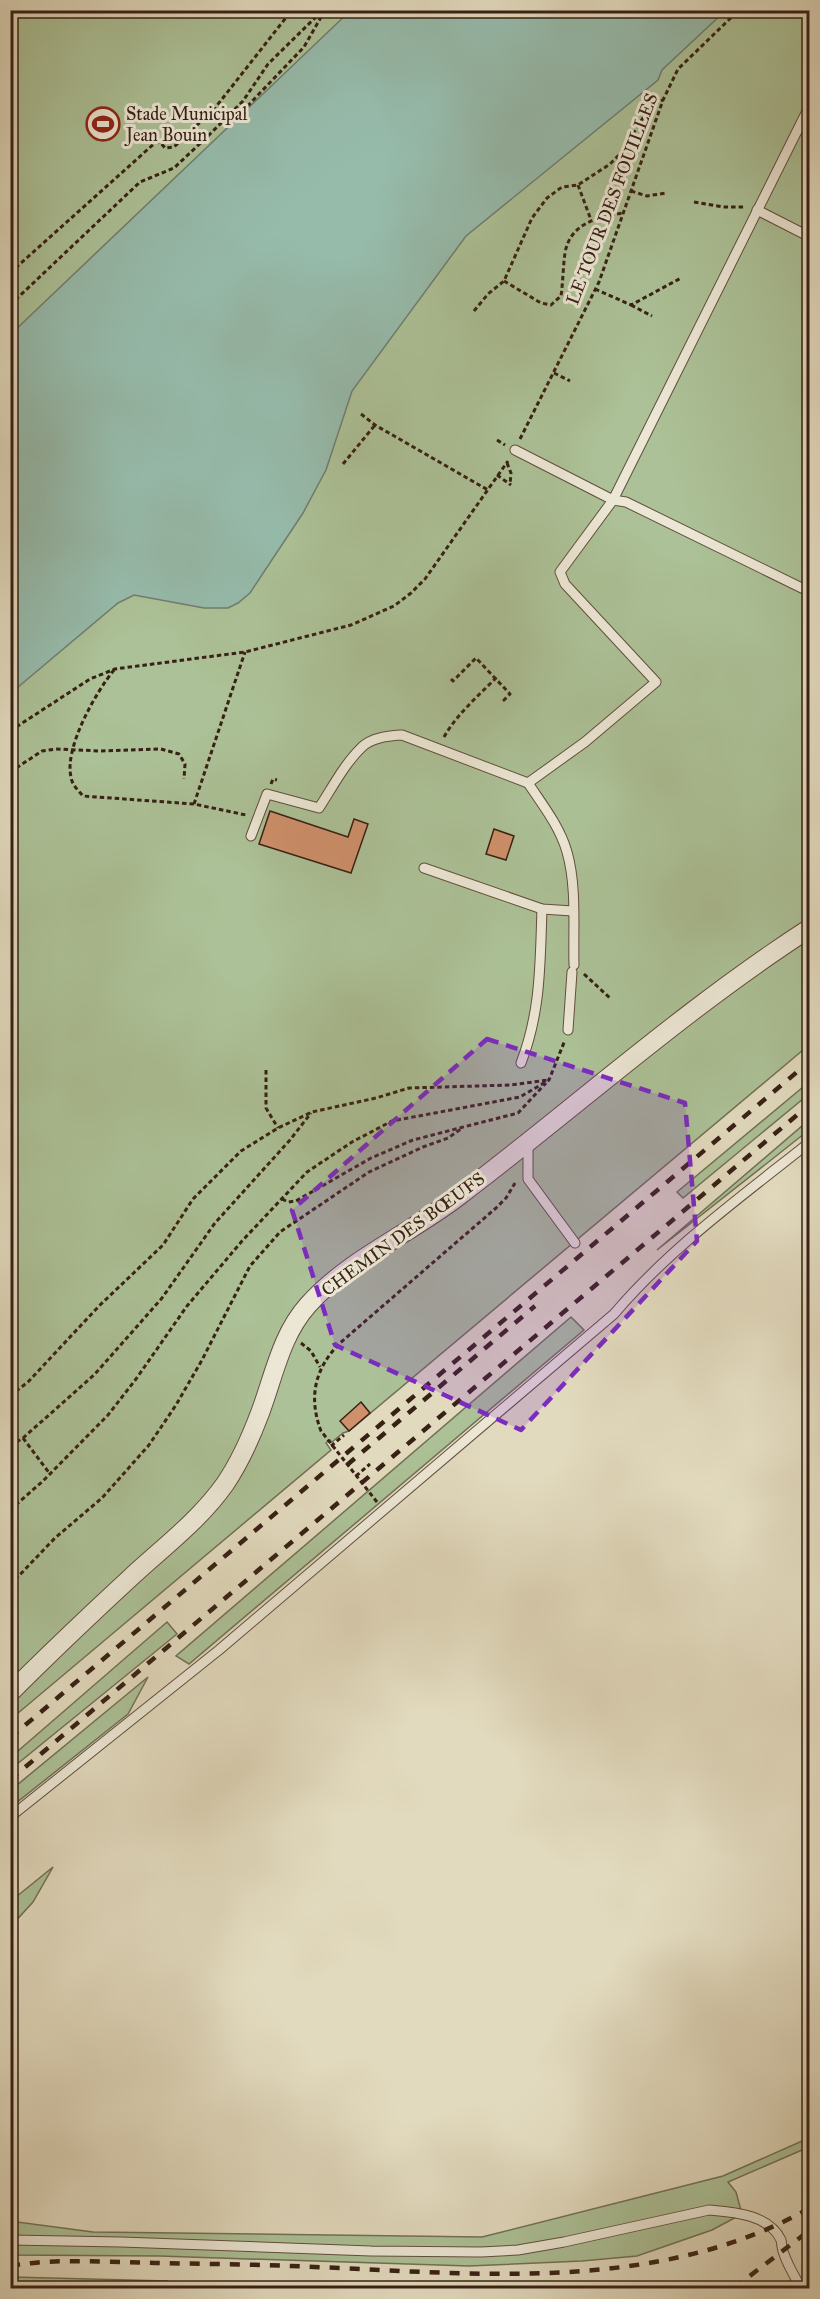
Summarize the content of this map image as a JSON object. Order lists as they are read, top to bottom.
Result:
{
  "streets": {
    "street": ["CHEMIN DES BŒUFS"],
    "path": ["LE TOUR DES FOUILLES"]
  },
  "places": {
    "sports": ["Stade Municipal Jean Bouin"]
  }
}
